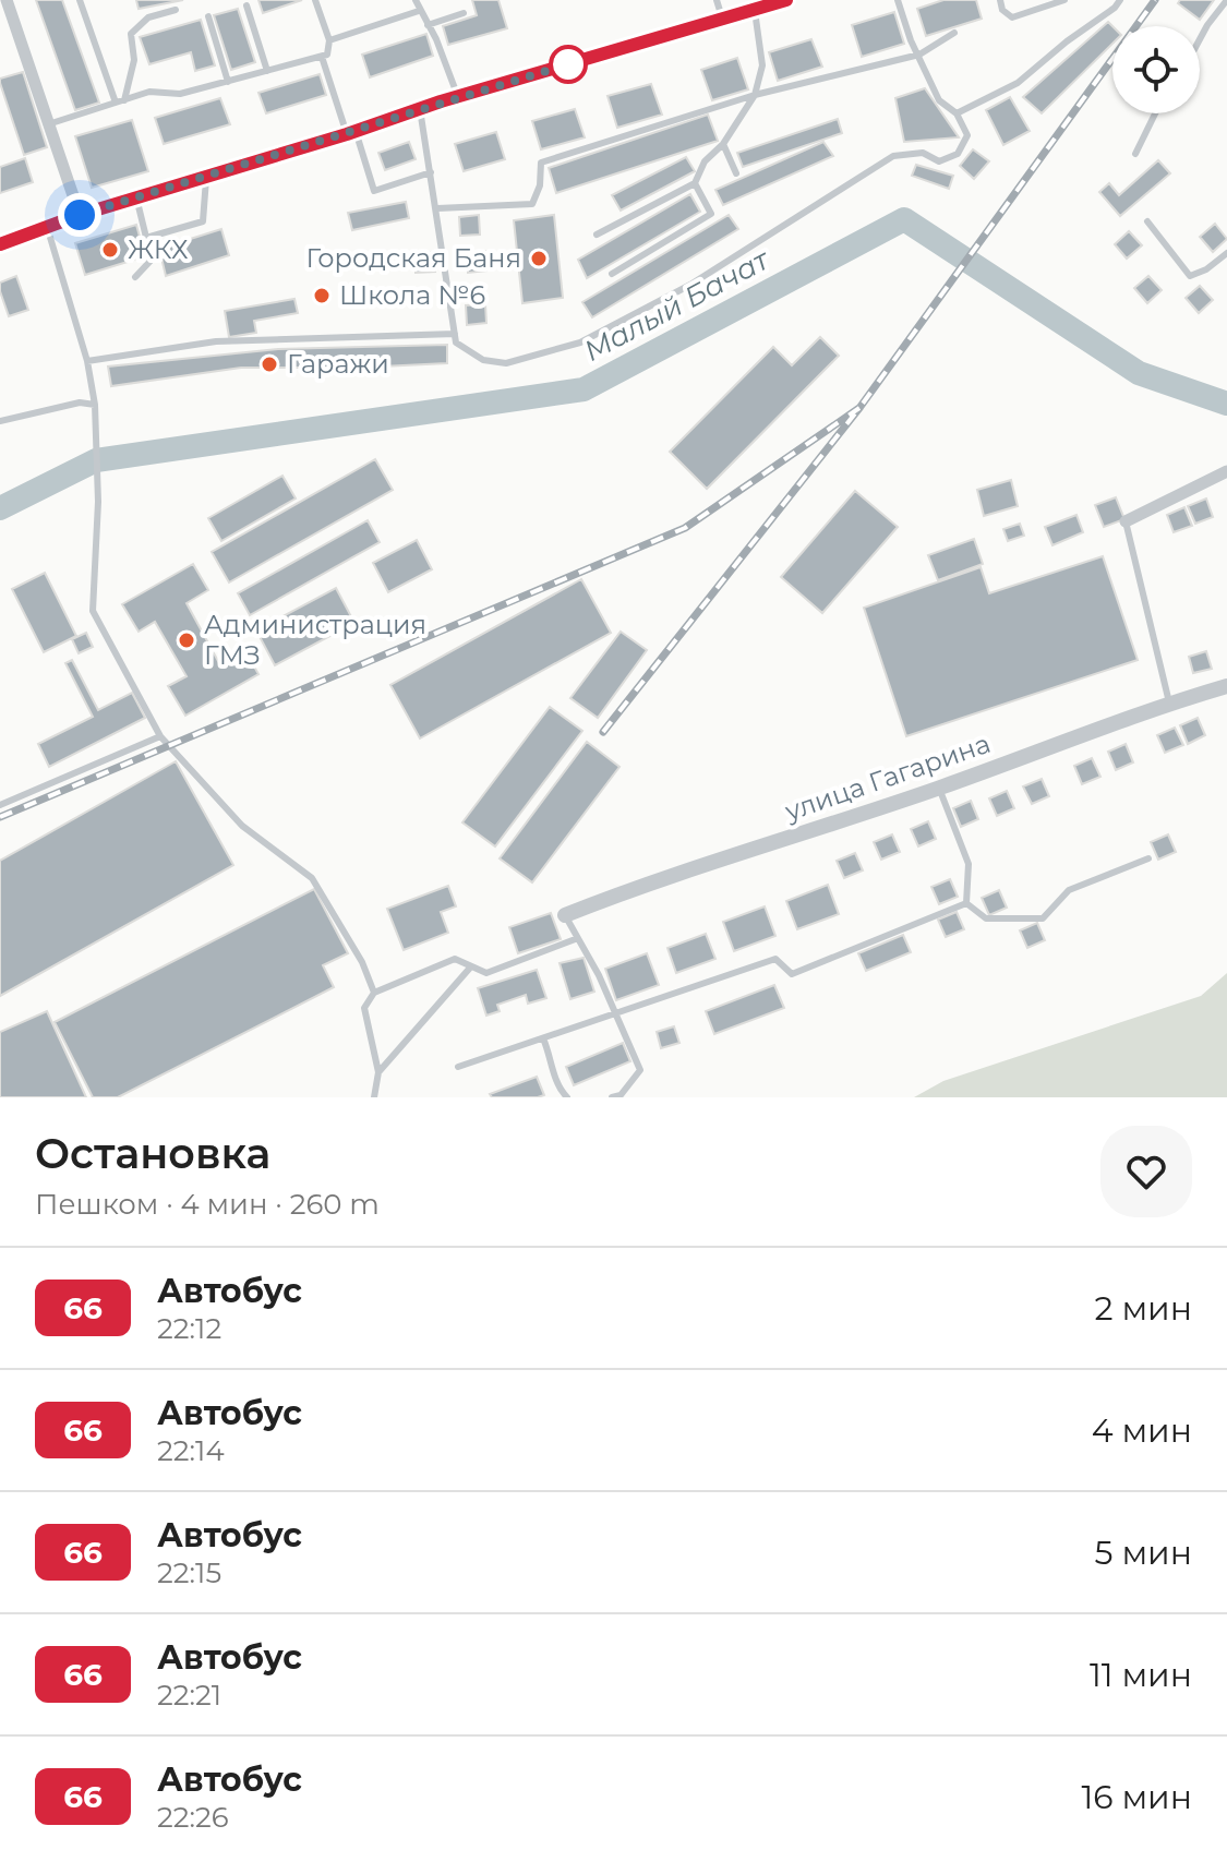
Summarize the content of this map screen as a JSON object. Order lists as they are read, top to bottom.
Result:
{
  "streets": {
    "street": ["улица Гагарина"]
  },
  "water": ["Малый Бачат"],
  "places": [
    "ЖКХ",
    "Городская Баня",
    "Школа №6",
    "Гаражи",
    "Администрация ГМЗ"
  ],
  "lines": ["bus line 66"],
  "page": {
    "heading": ["Остановка", "Пешком · 4 мин · 260 m"],
    "list": [
      {
        "mark": "66",
        "name": "Автобус",
        "note": "22:12",
        "value": "2 мин"
      },
      {
        "mark": "66",
        "name": "Автобус",
        "note": "22:14",
        "value": "4 мин"
      },
      {
        "mark": "66",
        "name": "Автобус",
        "note": "22:15",
        "value": "5 мин"
      },
      {
        "mark": "66",
        "name": "Автобус",
        "note": "22:21",
        "value": "11 мин"
      },
      {
        "mark": "66",
        "name": "Автобус",
        "note": "22:26",
        "value": "16 мин"
      }
    ]
  }
}
